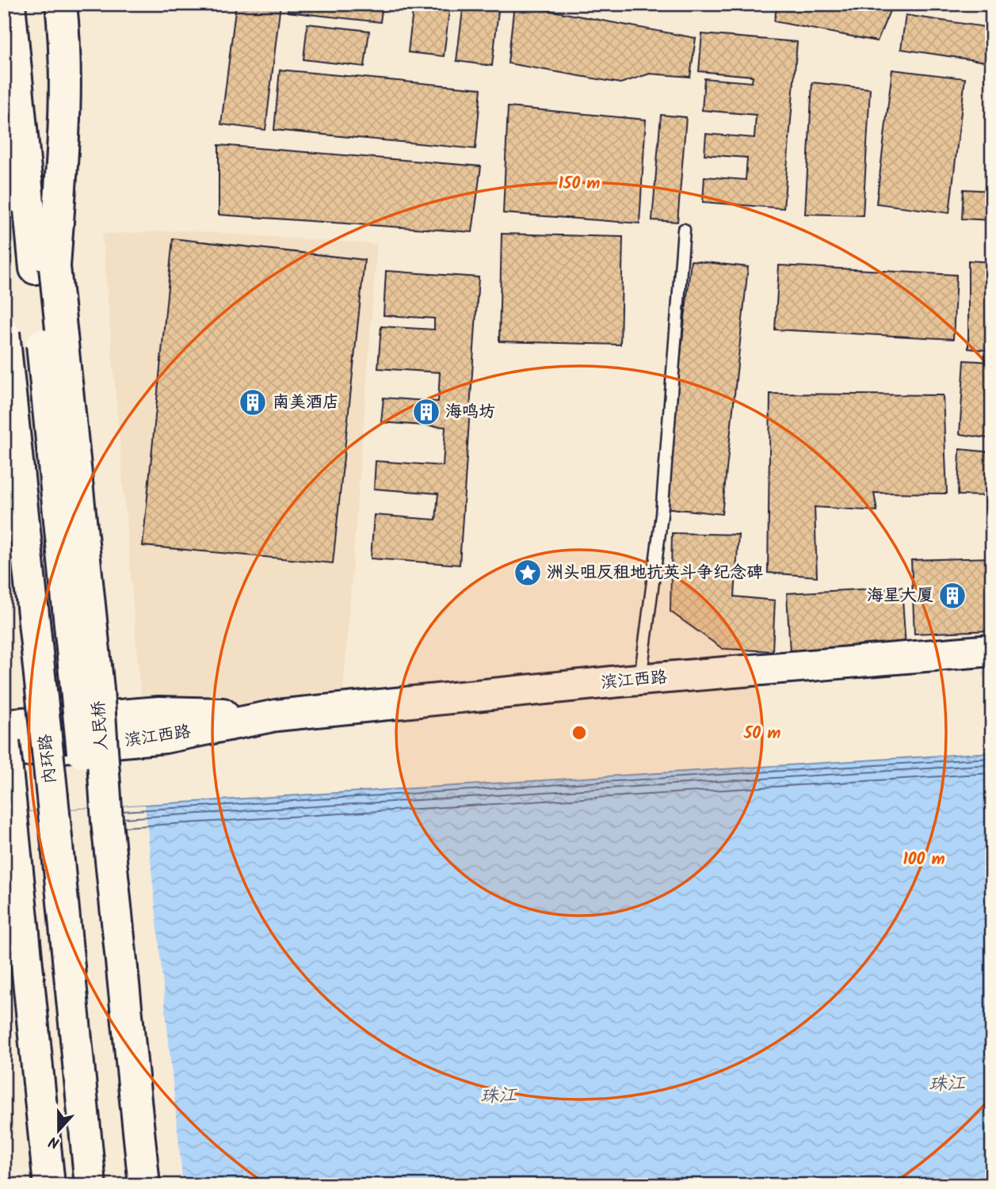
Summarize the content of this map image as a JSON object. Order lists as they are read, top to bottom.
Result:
{
  "streets": {
    "main road": ["滨江西路", "人民桥", "内环路"]
  },
  "water": ["珠江"],
  "places": {
    "building": ["南美酒店", "海鸣坊", "海星大厦"],
    "place": ["洲头咀反租地抗英斗争纪念碑"]
  },
  "north": "bottom",
  "rings": ["150 m", "50 m", "100 m"]
}
